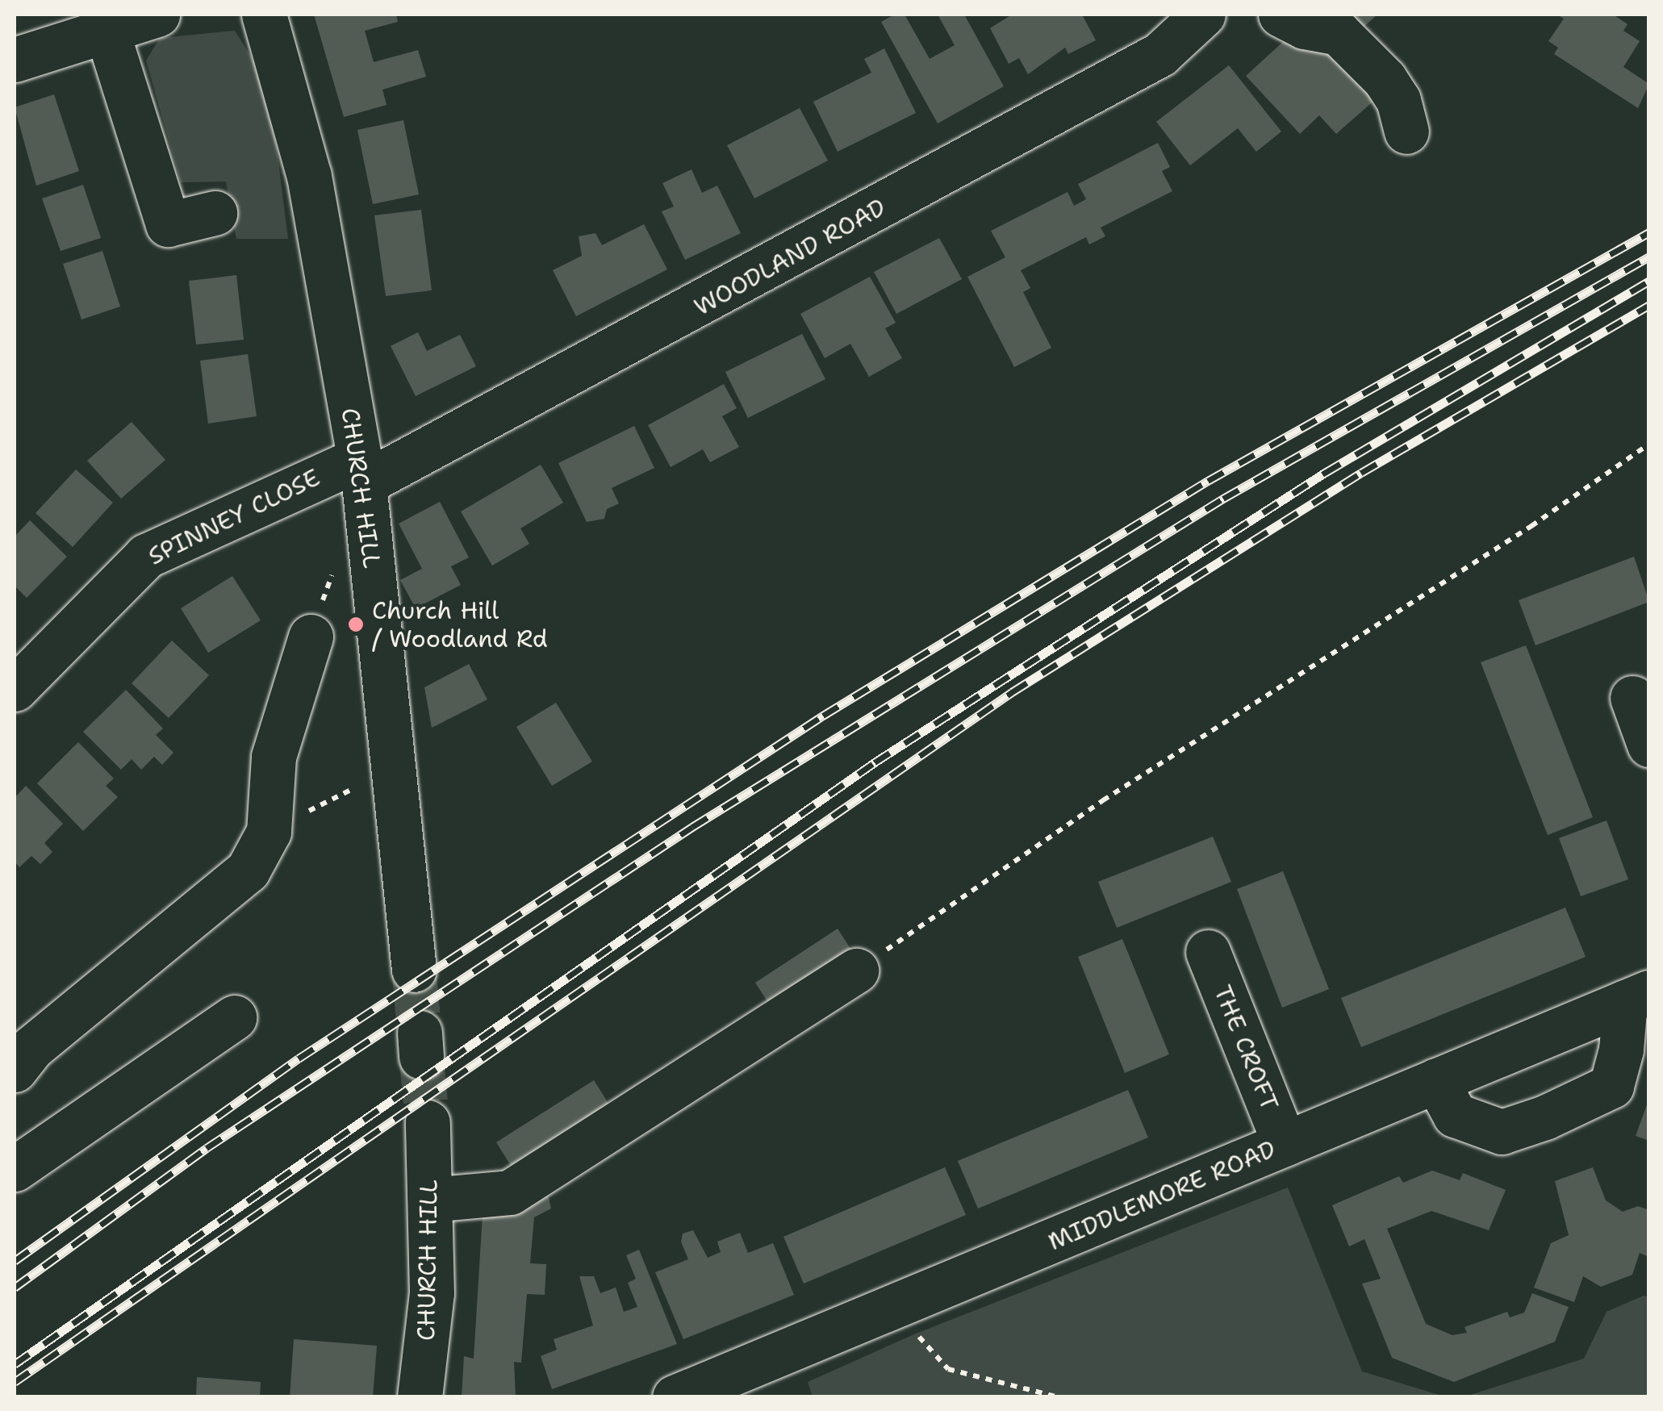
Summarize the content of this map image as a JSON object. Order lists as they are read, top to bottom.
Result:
{
  "streets": {
    "street": [
      "WOODLAND ROAD",
      "CHURCH HILL",
      "SPINNEY CLOSE",
      "THE CROFT",
      "MIDDLEMORE ROAD"
    ]
  },
  "crossings": [
    ["WOODLAND ROAD", "CHURCH HILL"],
    ["WOODLAND ROAD", "SPINNEY CLOSE"],
    ["CHURCH HILL", "SPINNEY CLOSE"],
    ["THE CROFT", "MIDDLEMORE ROAD"]
  ],
  "places": ["Church Hill / Woodland Rd"]
}
